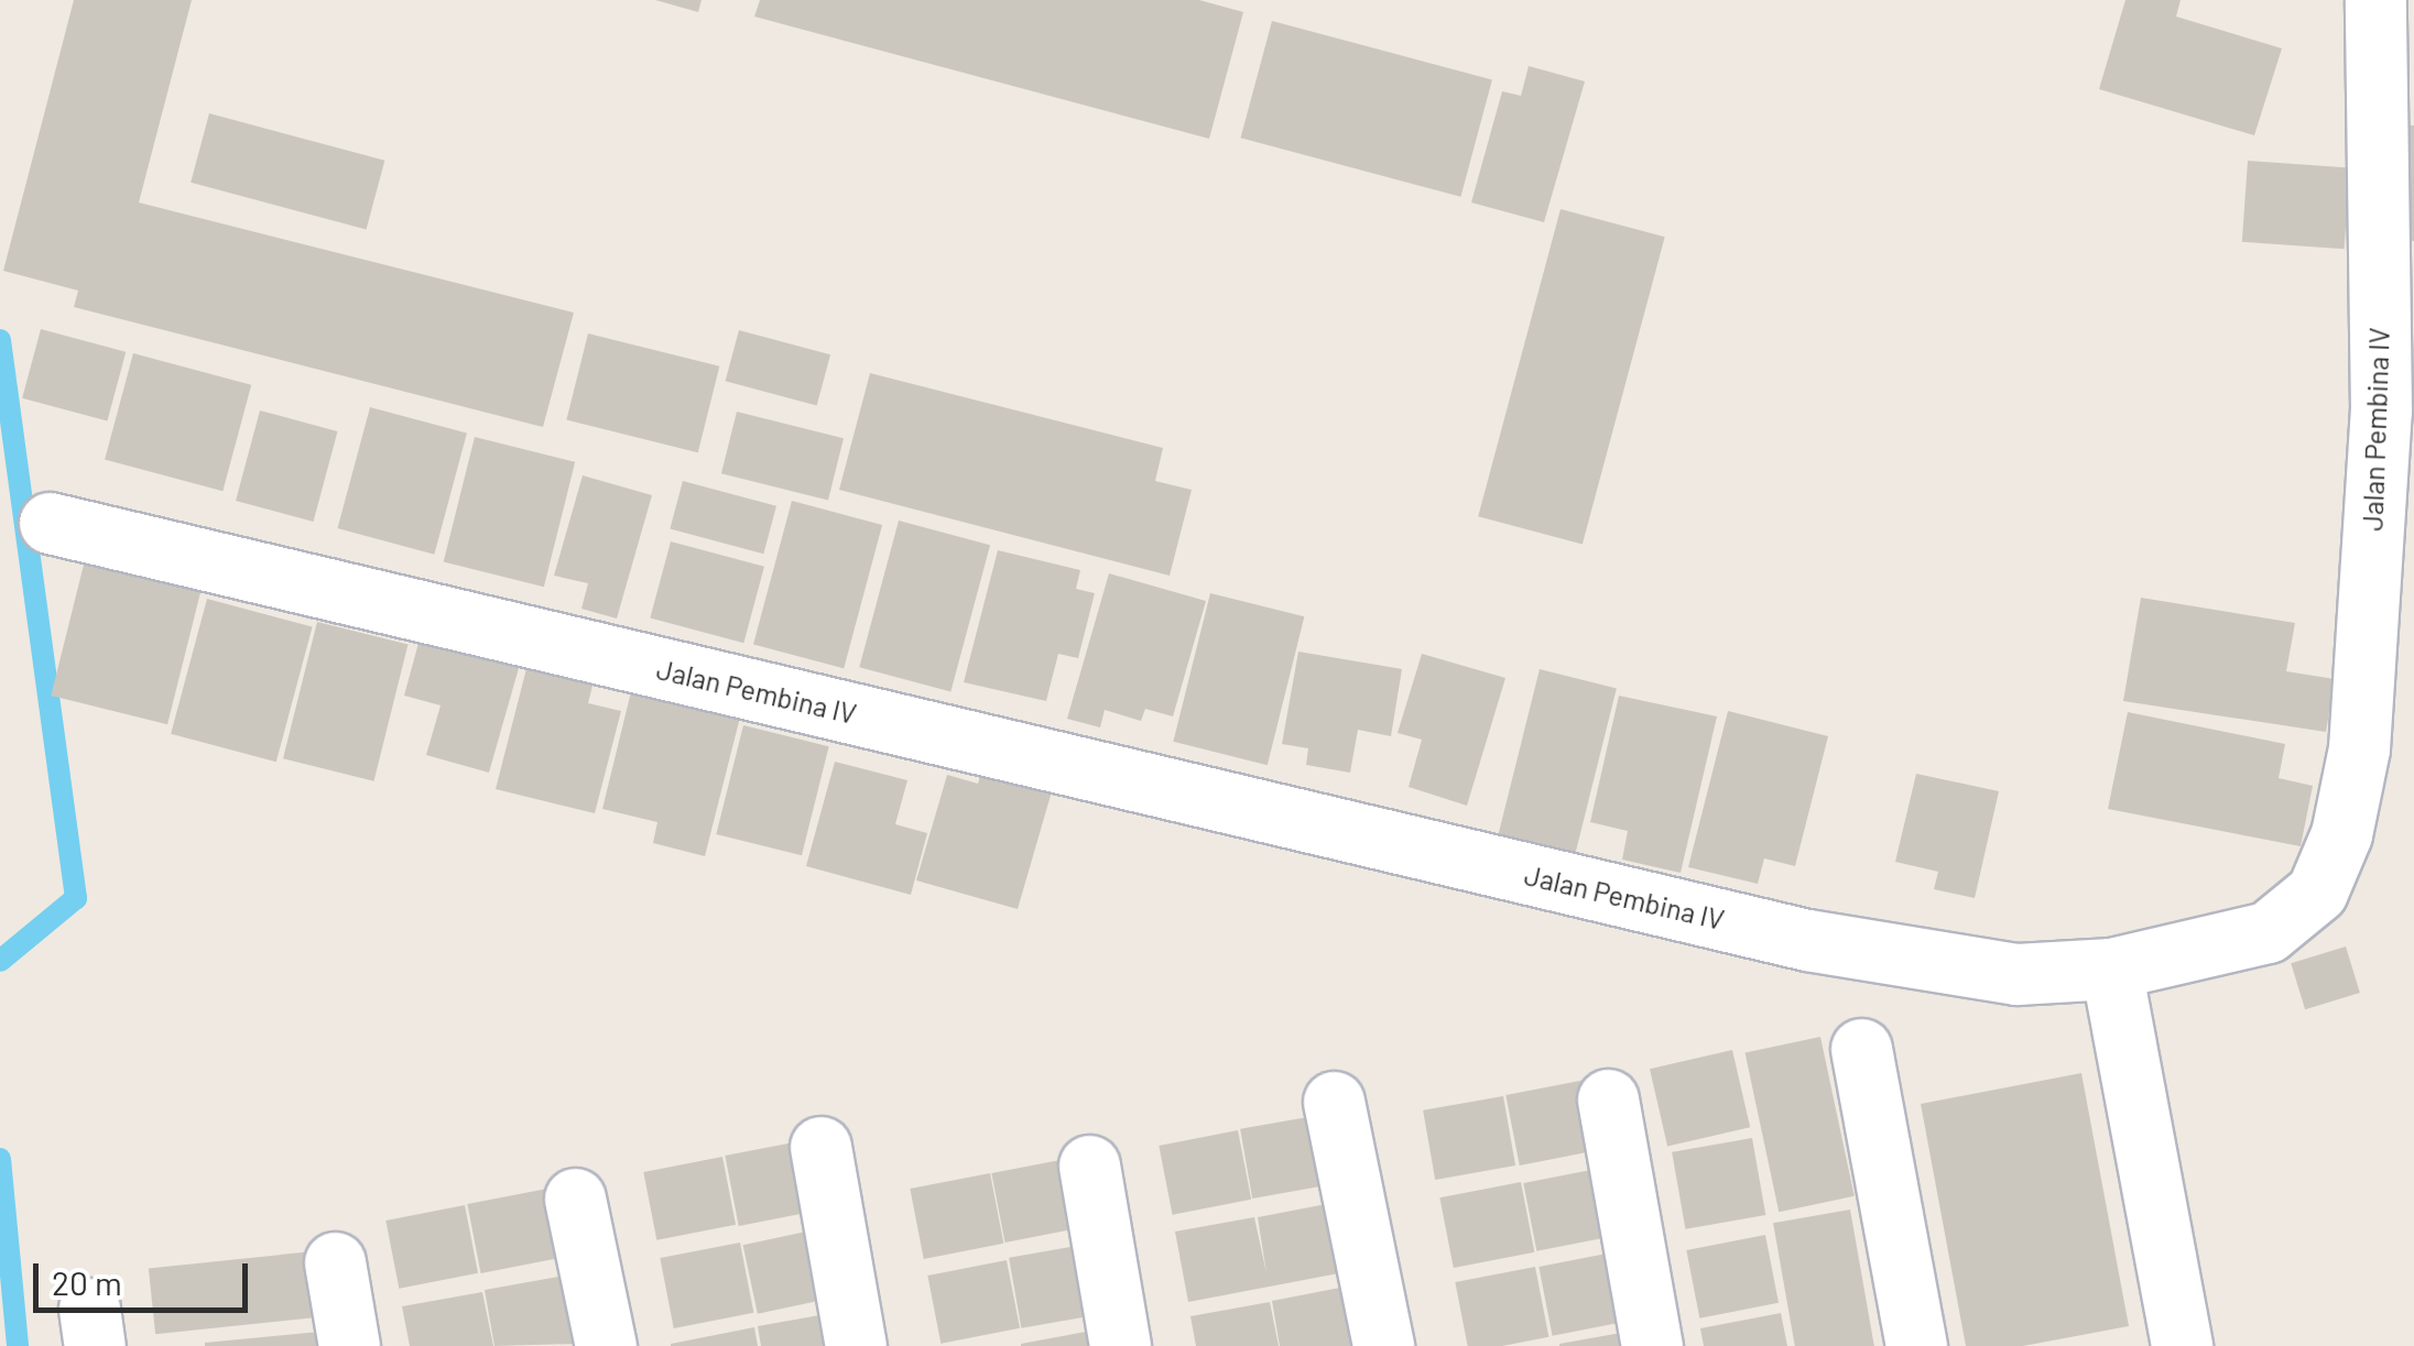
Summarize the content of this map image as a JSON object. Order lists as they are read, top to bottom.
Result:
{
  "streets": {
    "street": ["Jalan Pembina IV"]
  },
  "scale_bar": "20 m"
}
